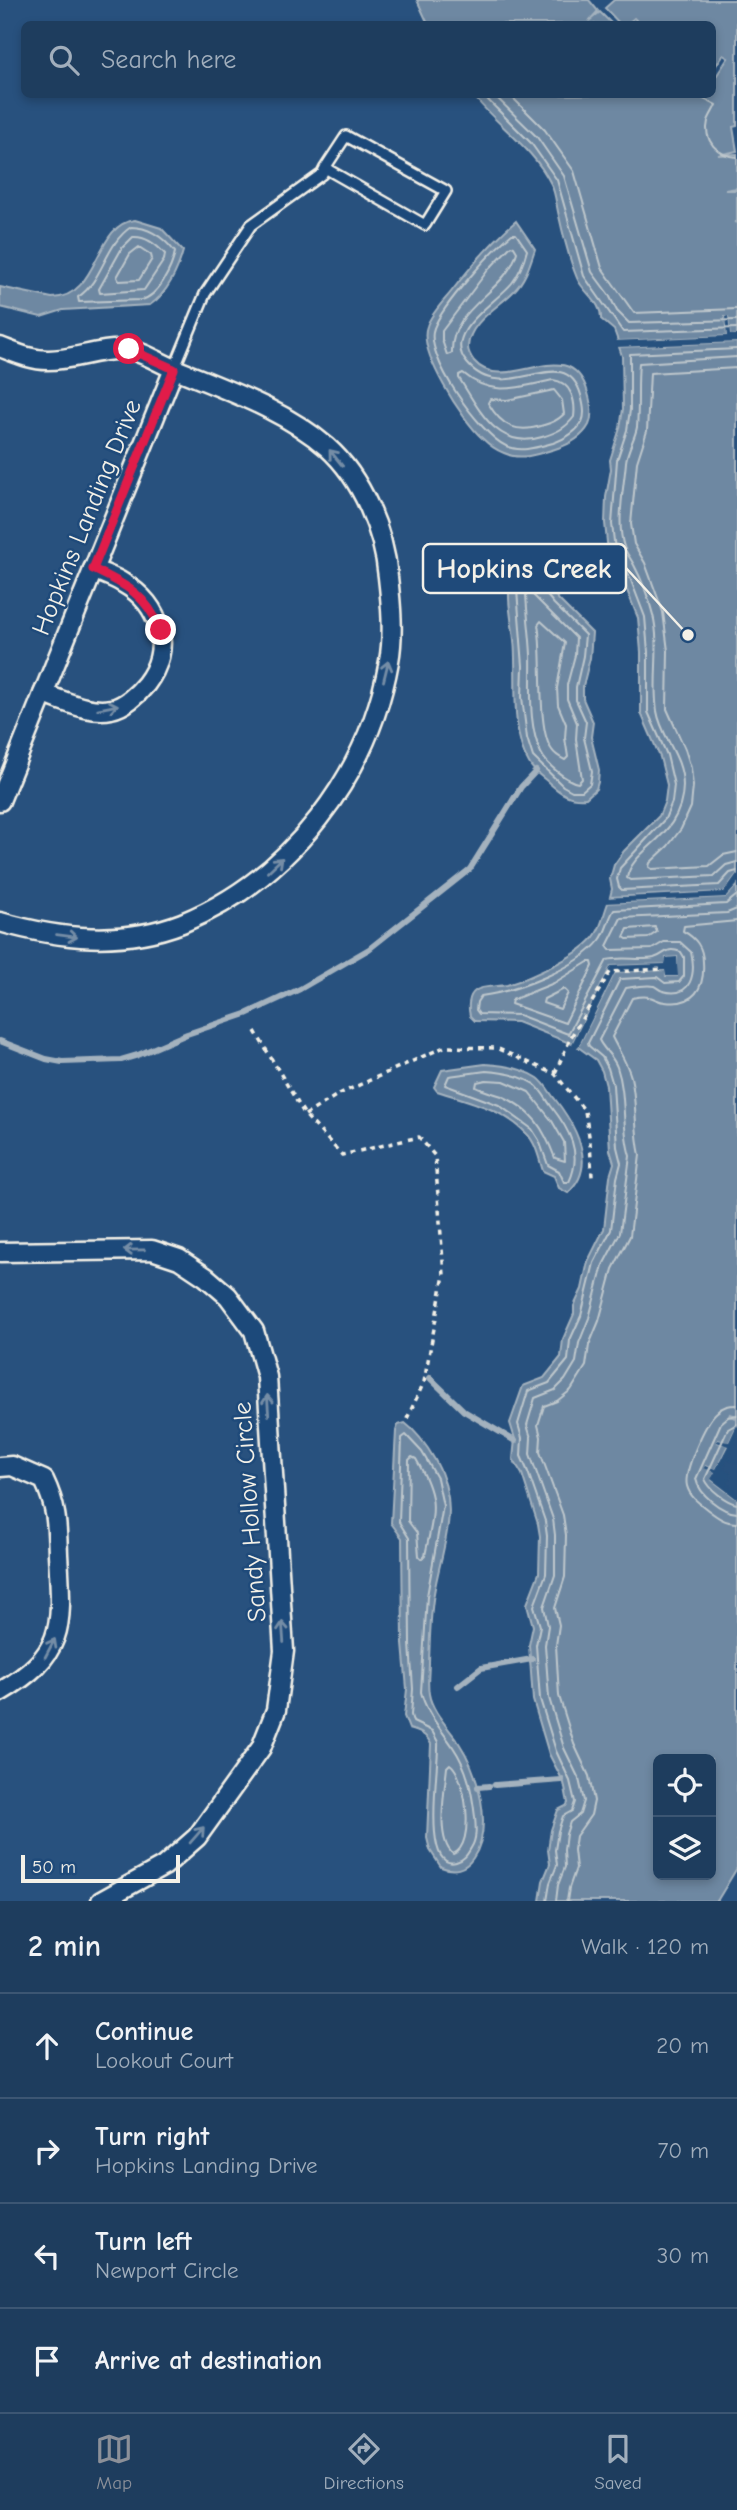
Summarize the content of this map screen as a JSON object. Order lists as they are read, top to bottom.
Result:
{
  "streets": {
    "street": ["Hopkins Landing Drive", "Sandy Hollow Circle"]
  },
  "places": ["Hopkins Creek"],
  "scale_bar": "50 m",
  "page": {
    "search": "Search here",
    "scale": "50 m",
    "heading": ["2 min", "Walk · 120 m"],
    "list": [
      ["Continue", "Lookout Court", "20 m"],
      ["Turn right", "Hopkins Landing Drive", "70 m"],
      ["Turn left", "Newport Circle", "30 m"],
      "Arrive at destination"
    ],
    "nav": ["Map", "Directions", "Saved"]
  }
}
